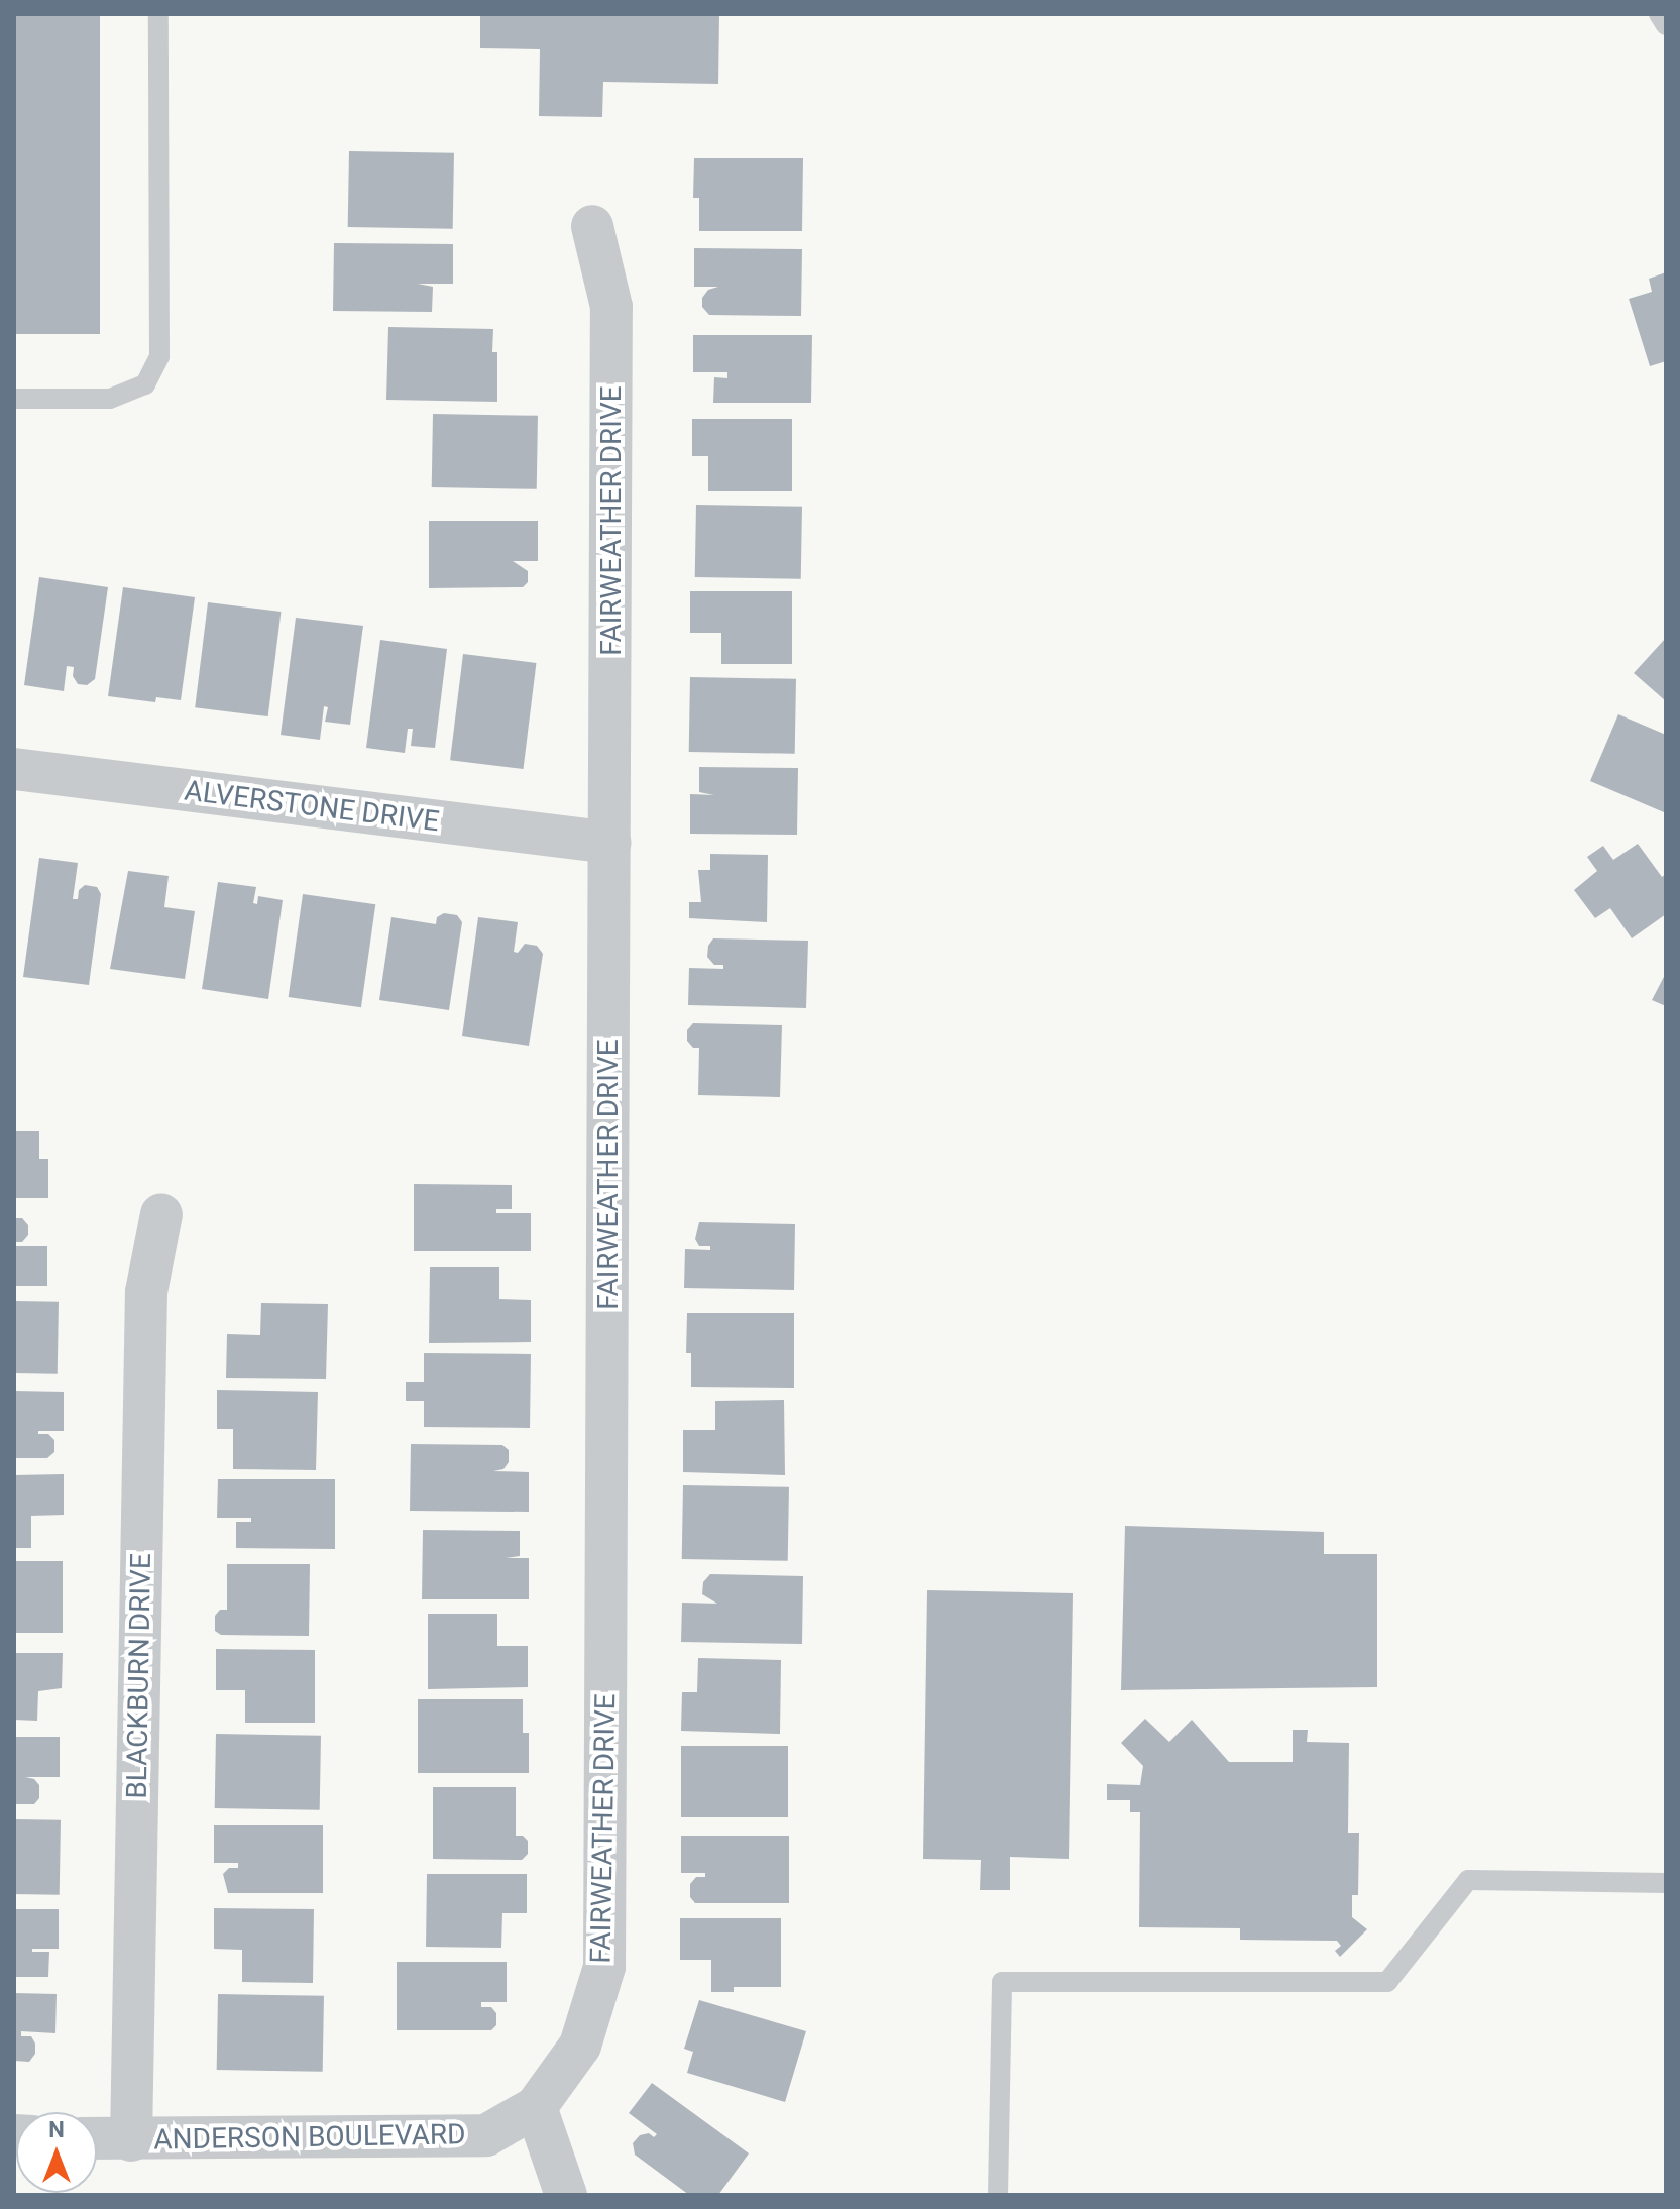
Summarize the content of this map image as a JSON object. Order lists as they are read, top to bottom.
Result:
{
  "streets": {
    "street": [
      "FAIRWEATHER DRIVE",
      "ALVERSTONE DRIVE",
      "BLACKBURN DRIVE",
      "ANDERSON BOULEVARD"
    ]
  },
  "crossings": [
    ["FAIRWEATHER DRIVE", "ALVERSTONE DRIVE"],
    ["FAIRWEATHER DRIVE", "ANDERSON BOULEVARD"],
    ["BLACKBURN DRIVE", "ANDERSON BOULEVARD"]
  ],
  "north": "top"
}
